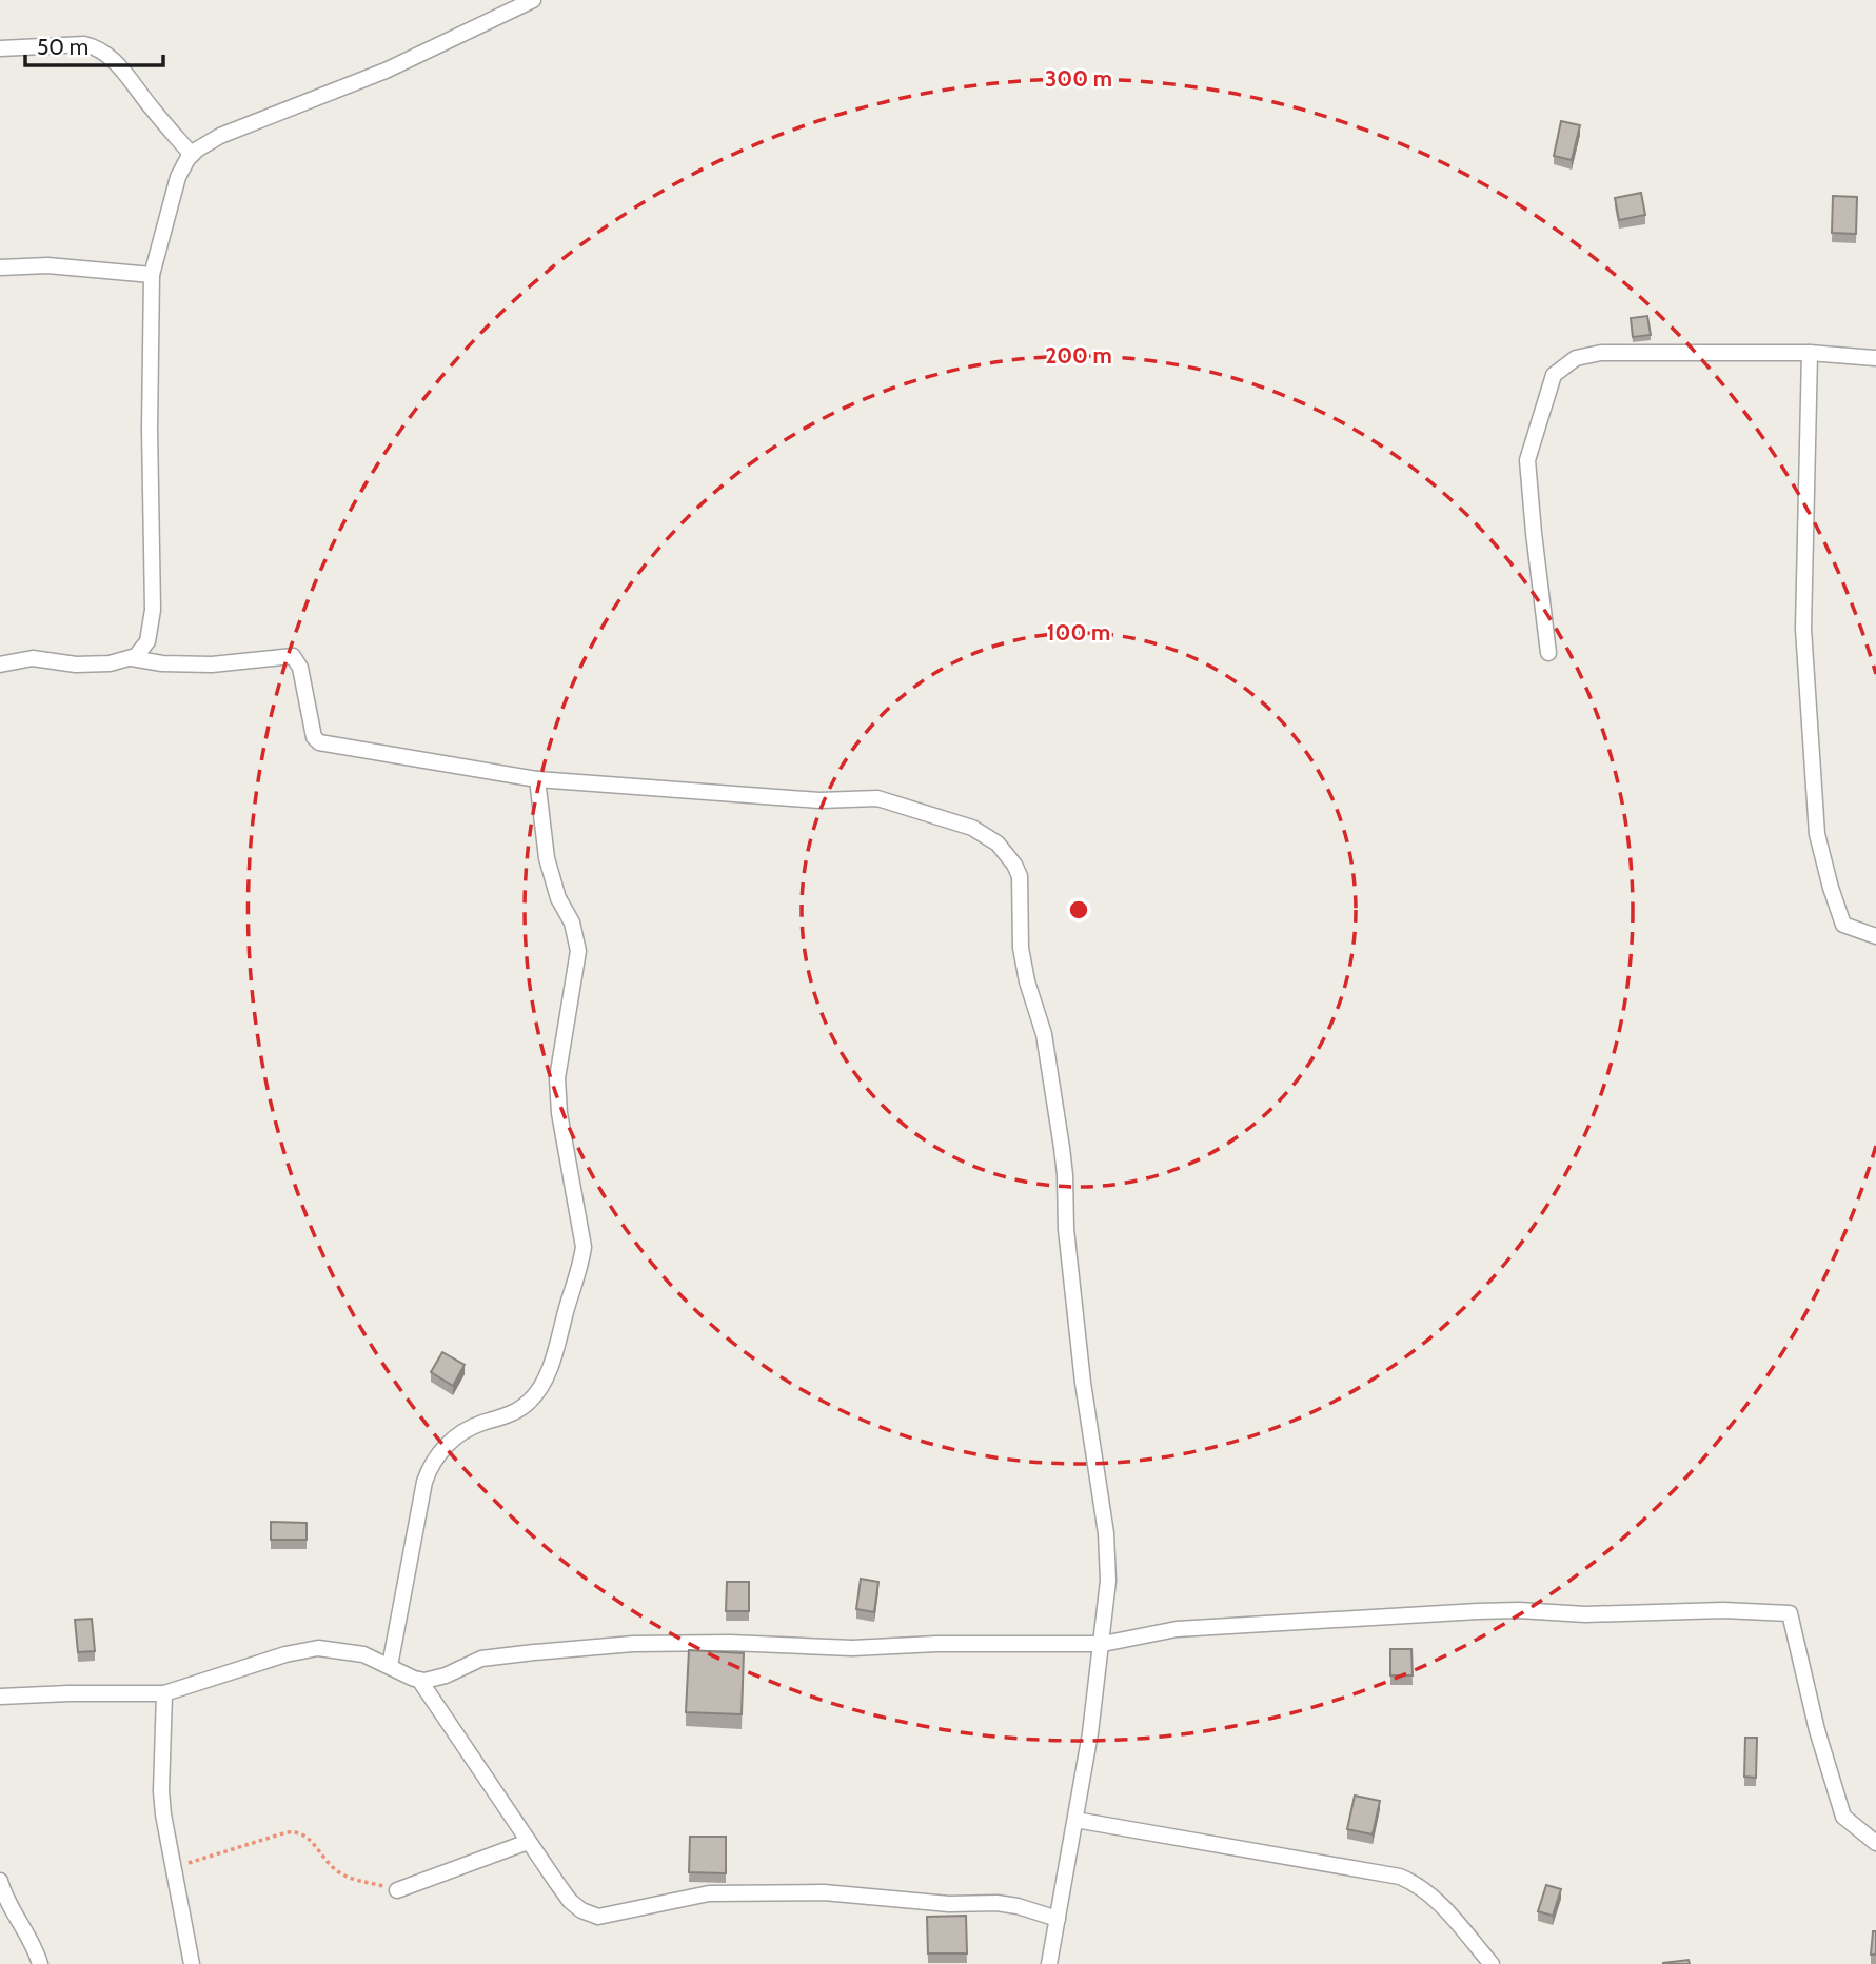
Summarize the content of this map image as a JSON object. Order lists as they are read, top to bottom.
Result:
{
  "scale_bar": "50 m",
  "rings": ["300 m", "200 m", "100 m"]
}
